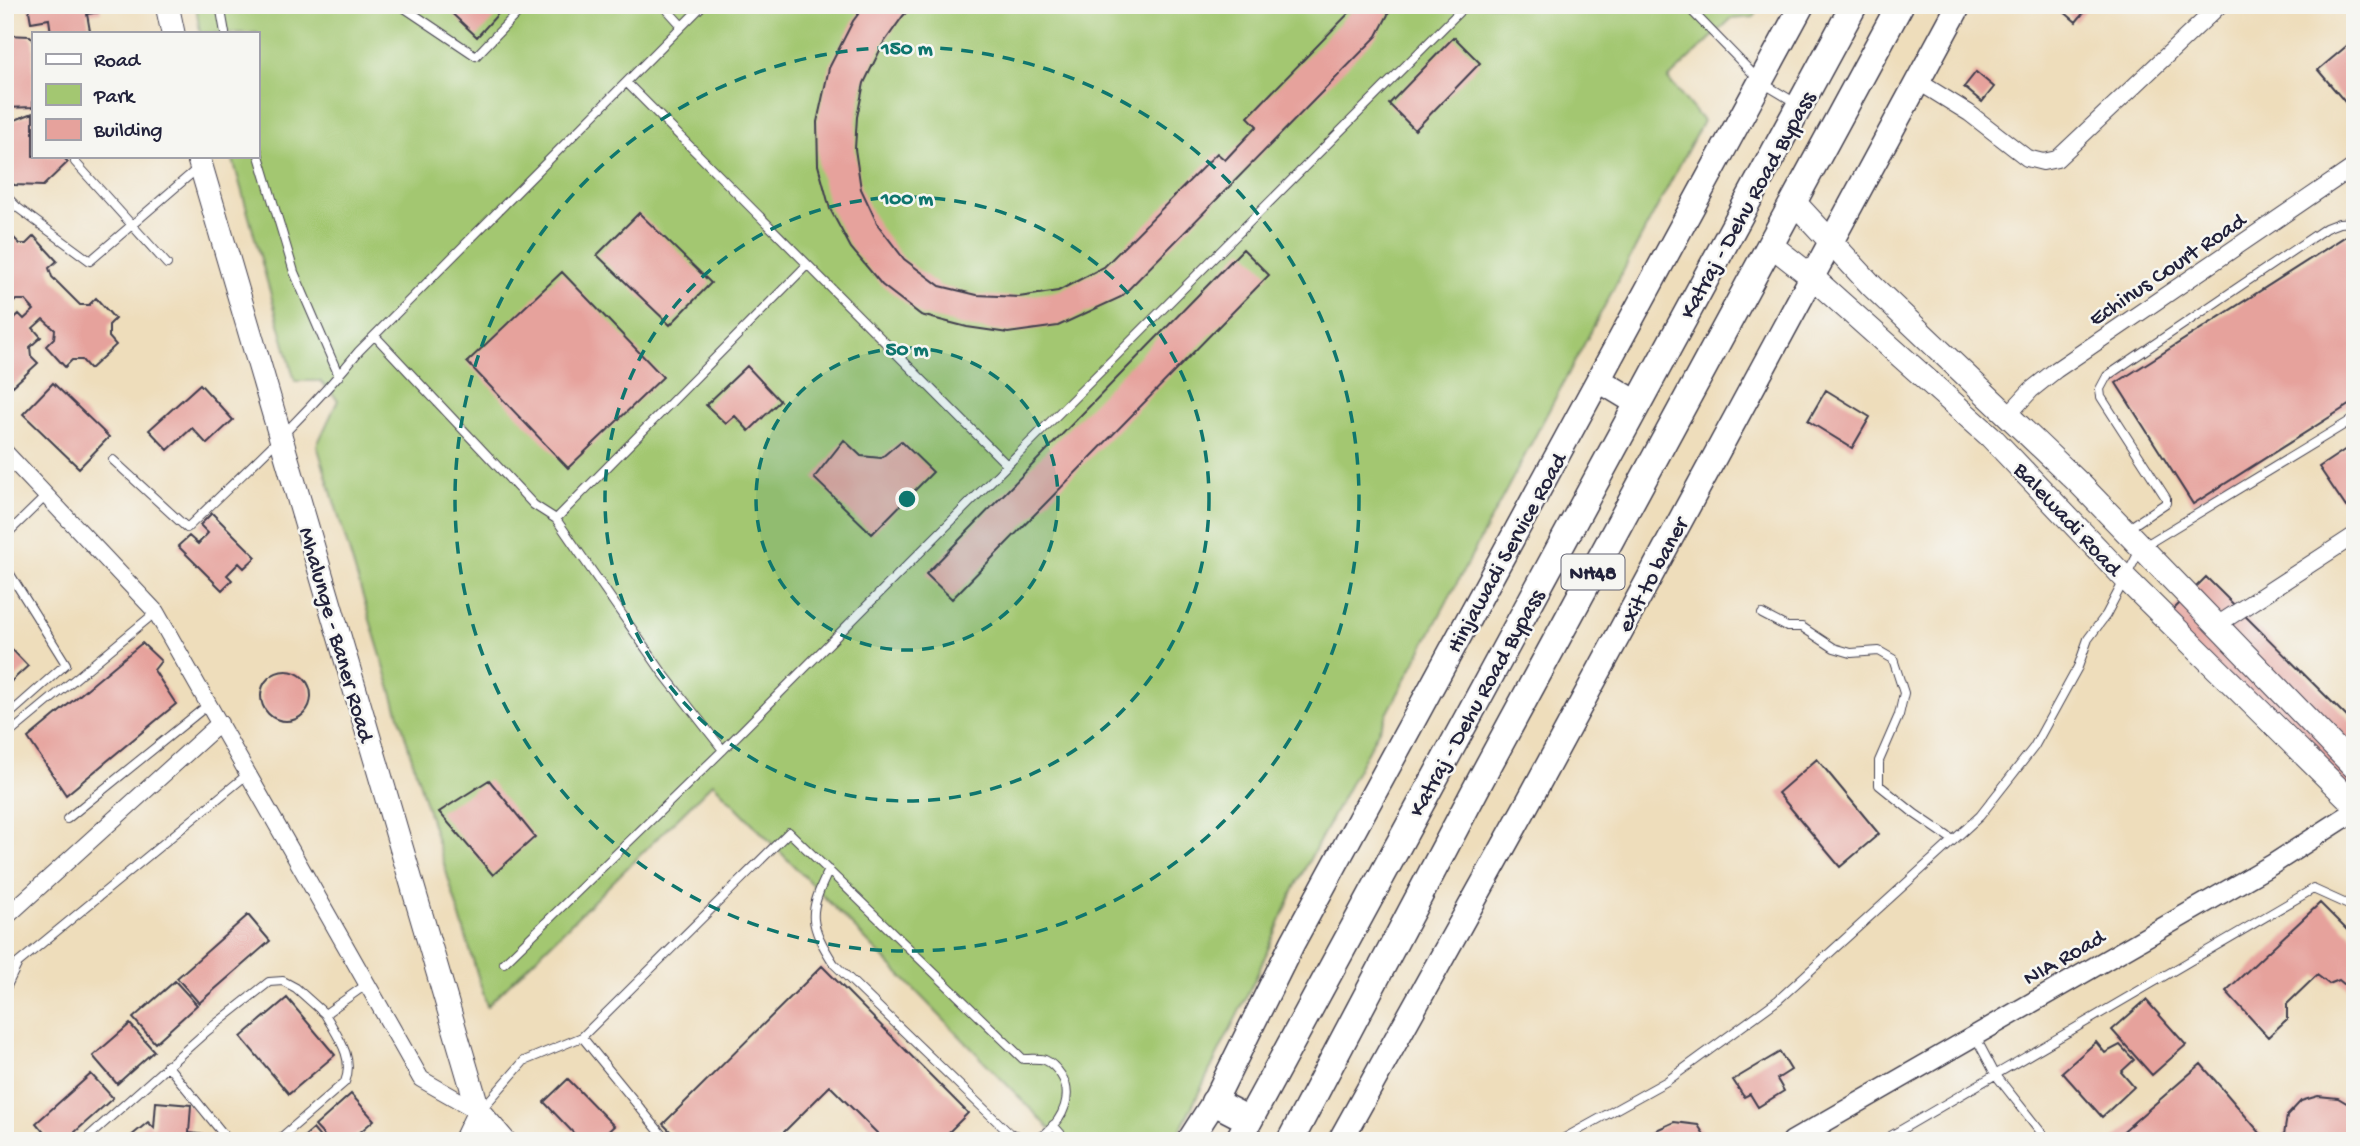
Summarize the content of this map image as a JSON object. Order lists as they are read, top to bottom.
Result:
{
  "streets": {
    "highway": ["Katraj - Dehu Road Bypass", "NH48"],
    "main road": [
      "Balewadi Road",
      "Hinjawadi Service Road",
      "exit to baner",
      "Mhalunge - Baner Road"
    ],
    "street": ["Echinus Court Road", "NIA Road"]
  },
  "crossings": [
    ["Katraj - Dehu Road Bypass", "Balewadi Road"],
    ["Echinus Court Road", "Balewadi Road"],
    ["Balewadi Road", "exit to baner"]
  ],
  "legend": ["Road", "Park", "Building"],
  "rings": ["150 m", "100 m", "50 m"]
}
